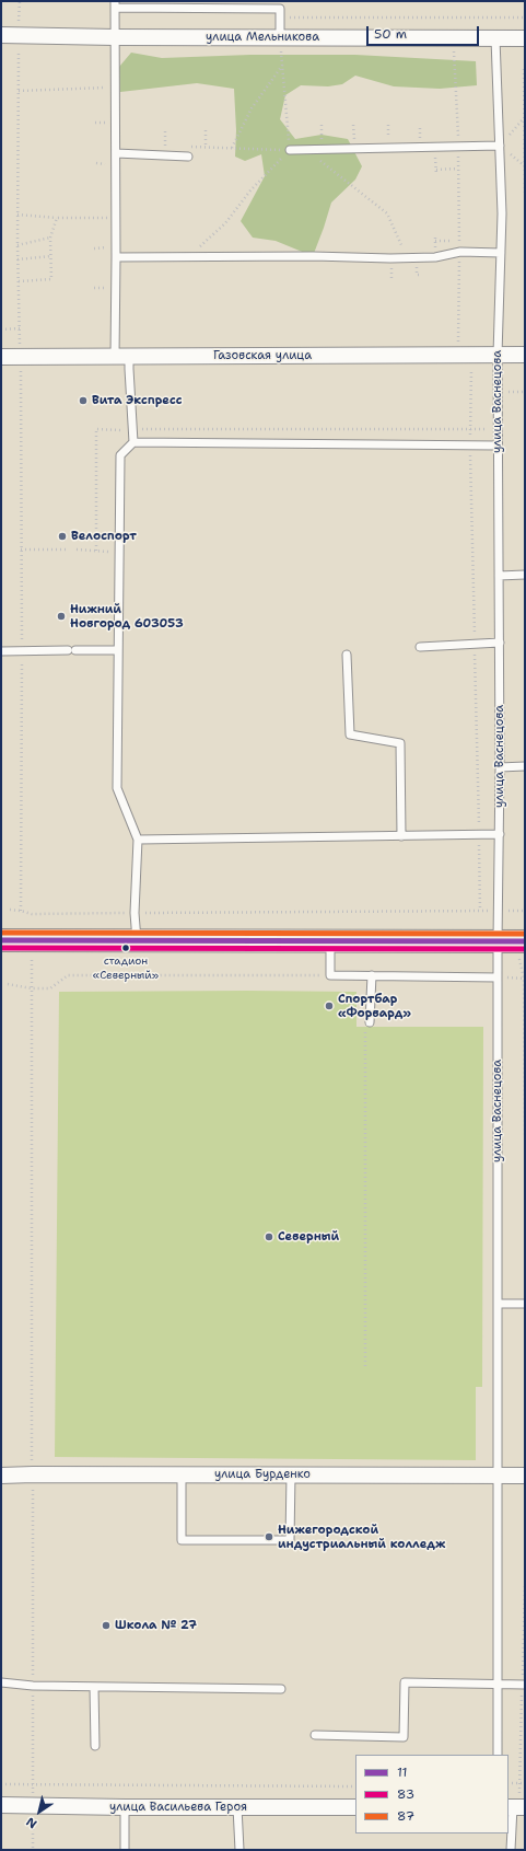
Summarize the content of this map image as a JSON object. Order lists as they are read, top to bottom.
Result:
{
  "streets": {
    "street": [
      "улица Мельникова",
      "Газовская улица",
      "улица Бурденко",
      "улица Васильева Героя"
    ],
    "lane": ["улица Васнецова"]
  },
  "crossings": [
    ["улица Мельникова", "улица Васнецова"],
    ["Газовская улица", "улица Васнецова"],
    ["улица Васнецова", "улица Бурденко"]
  ],
  "places": [
    "Вита Экспресс",
    "Велоспорт",
    "Нижний Новгород 603053",
    "стадион «Северный»",
    "Спортбар «Форвард»",
    "Северный",
    "Нижегородской индустриальный колледж",
    "Школа № 27"
  ],
  "lines": ["transit line 87", "transit line 11", "transit line 83"],
  "legend": ["11", "83", "87"],
  "scale_bar": "50 m",
  "north": "bottom left"
}
